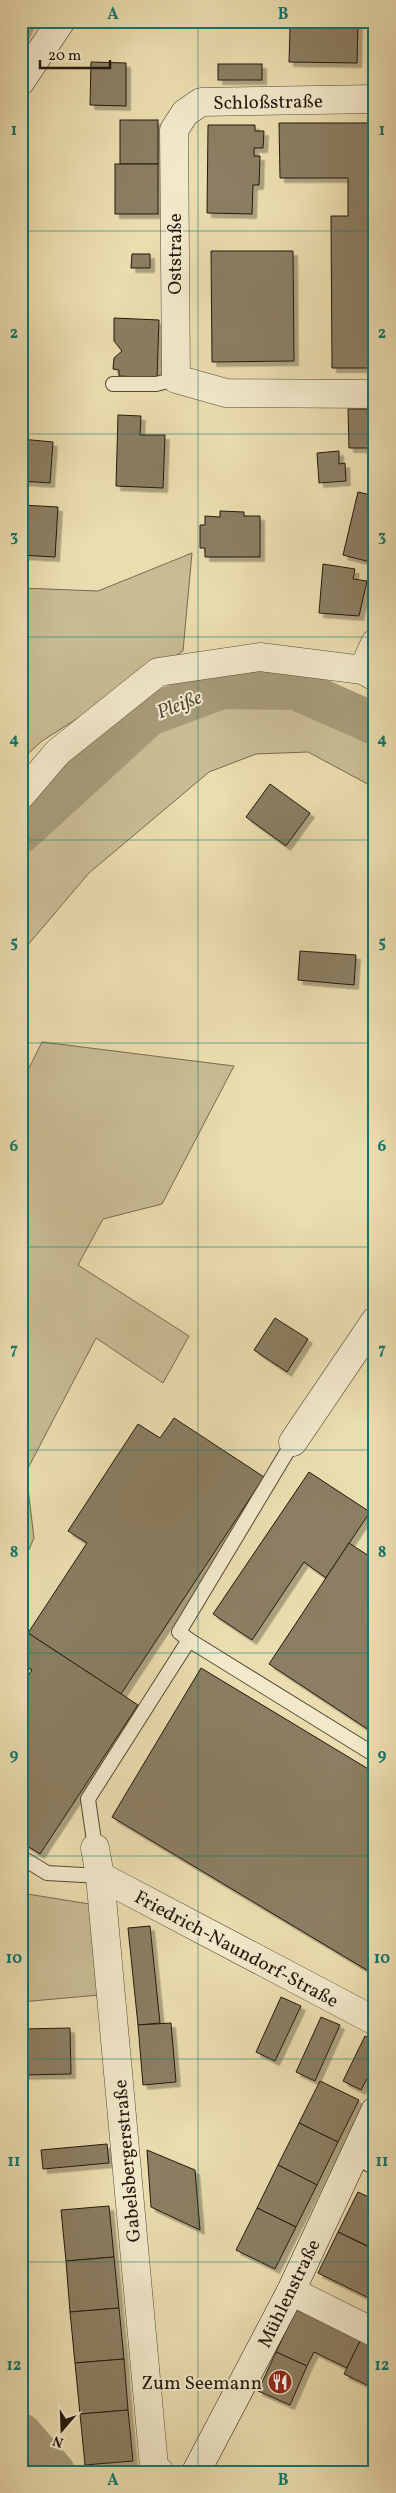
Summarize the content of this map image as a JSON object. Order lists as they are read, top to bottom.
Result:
{
  "streets": {
    "street": [
      "Schloßstraße",
      "Oststraße",
      "Friedrich-Naundorf-Straße",
      "Gabelsbergerstraße",
      "Mühlenstraße"
    ]
  },
  "crossings": [
    ["Schloßstraße", "Oststraße"],
    ["Friedrich-Naundorf-Straße", "Gabelsbergerstraße"]
  ],
  "water": ["Pleiße"],
  "places": {
    "restaurant": ["Zum Seemann"]
  },
  "scale_bar": "20 m",
  "north": "bottom",
  "grid": {
    "columns": ["A", "B"],
    "rows": [
      "1",
      "2",
      "3",
      "4",
      "5",
      "6",
      "7",
      "8",
      "9",
      "10",
      "11",
      "12"
    ]
  }
}
